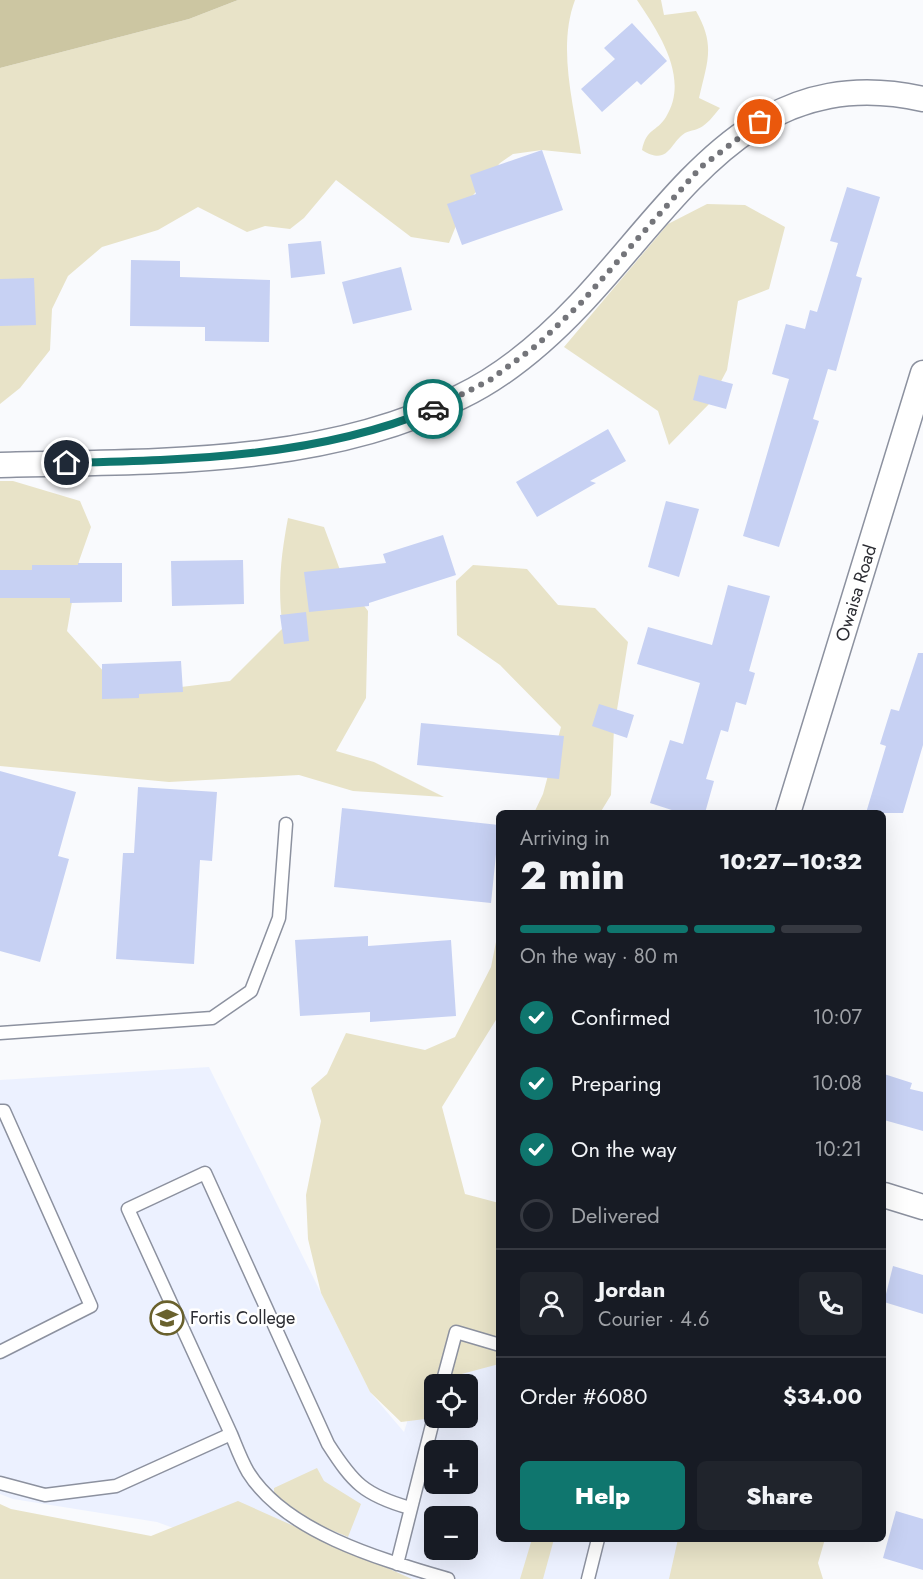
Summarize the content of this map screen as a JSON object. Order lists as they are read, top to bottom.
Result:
{
  "streets": {
    "street": ["Owaisa Road"]
  },
  "places": {
    "school or university": ["Fortis College"]
  },
  "page": {
    "heading": ["2 min", "Arriving in", "10:27–10:32"],
    "panel": [
      "Jordan",
      "Courier · 4.6",
      "Order #6080",
      "$34.00"
    ],
    "bar": "On the way · 80 m",
    "list": [
      ["Confirmed", "10:07"],
      ["Preparing", "10:08"],
      ["On the way", "10:21"],
      "Delivered"
    ],
    "map_buttons": ["+", "−"],
    "buttons": ["Help", "Share"]
  }
}
